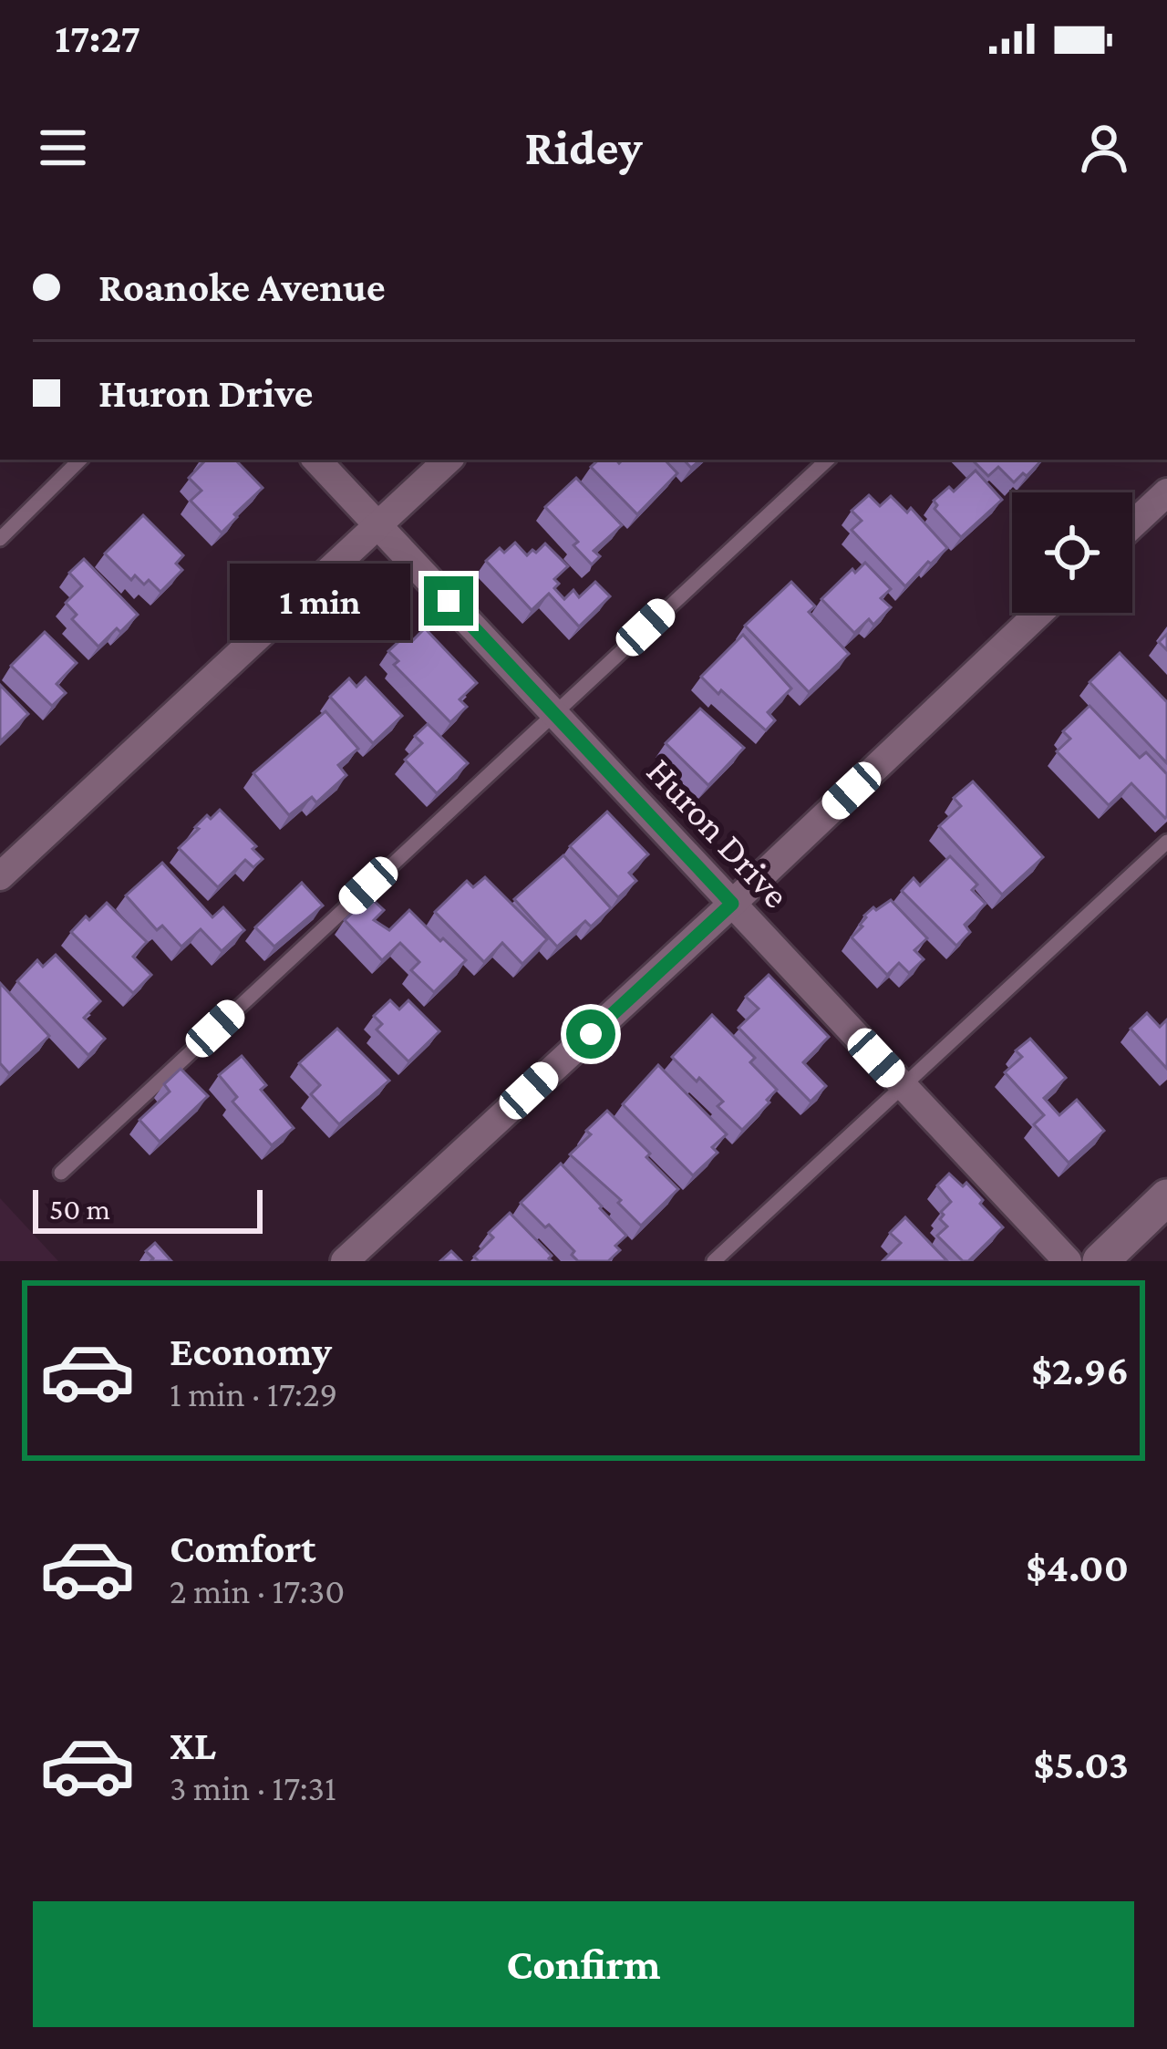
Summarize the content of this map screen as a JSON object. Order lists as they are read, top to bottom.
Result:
{
  "streets": {
    "street": ["Huron Drive"]
  },
  "scale_bar": "50 m",
  "page": {
    "status": "17:27",
    "header": "Ridey",
    "banner": ["Roanoke Avenue", "Huron Drive"],
    "bubble": "1 min",
    "scale": "50 m",
    "list": [
      {
        "name": "Economy",
        "note": "1 min · 17:29",
        "value": "$2.96"
      },
      {
        "name": "Comfort",
        "note": "2 min · 17:30",
        "value": "$4.00"
      },
      {
        "name": "XL",
        "note": "3 min · 17:31",
        "value": "$5.03"
      }
    ],
    "buttons": "Confirm"
  }
}
